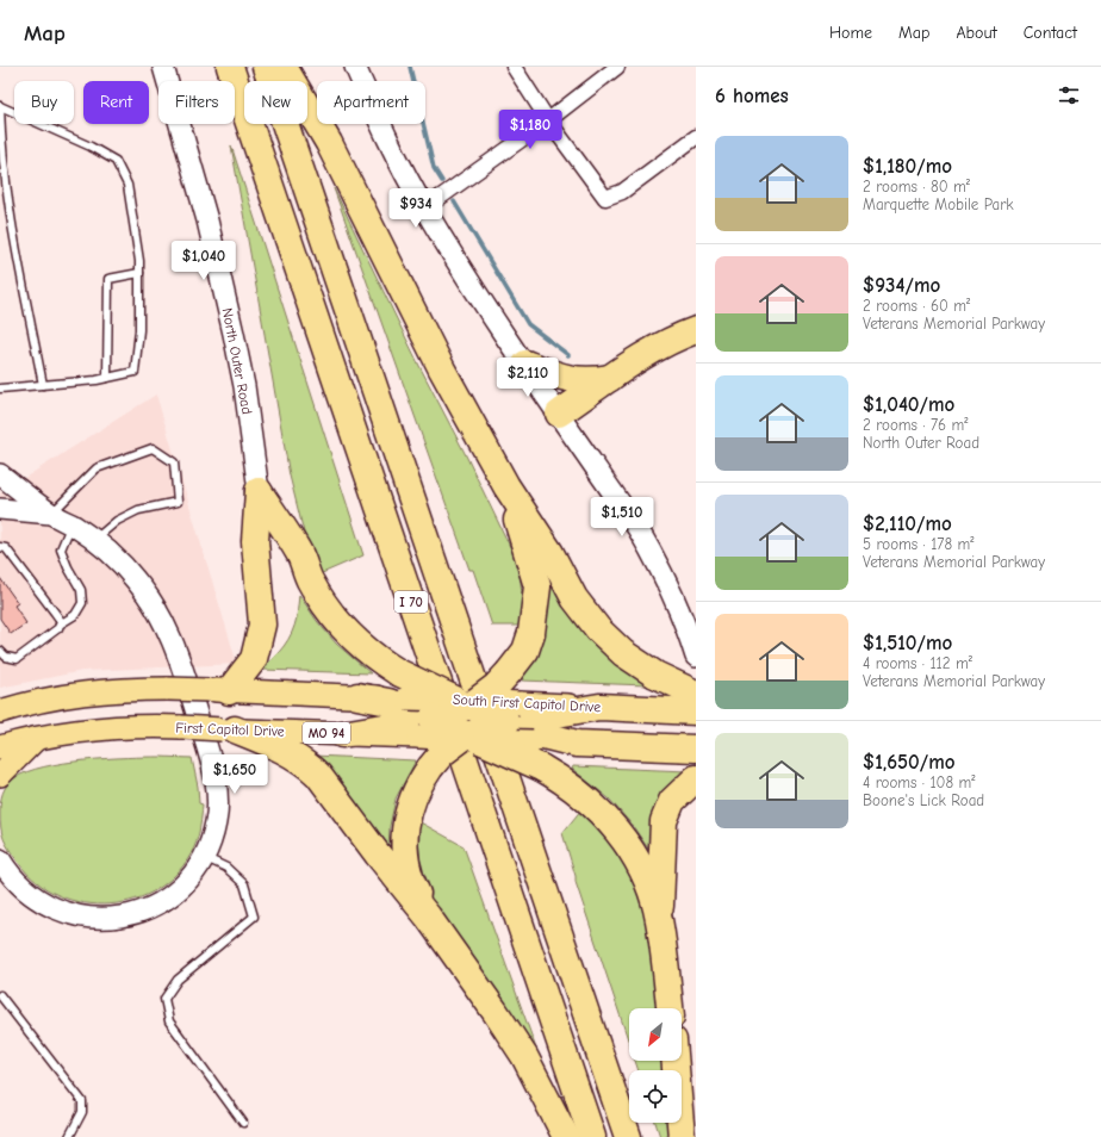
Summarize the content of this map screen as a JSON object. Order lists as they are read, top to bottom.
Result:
{
  "streets": {
    "highway": ["I 70", "South First Capitol Drive"],
    "main road": ["First Capitol Drive", "MO 94"],
    "street": ["North Outer Road"]
  },
  "north": "bottom left",
  "page": {
    "header": "Map",
    "nav": [
      "Home",
      "Map",
      "About",
      "Contact"
    ],
    "heading": "6 homes",
    "chip": [
      "Buy",
      "Rent",
      "Filters",
      "New",
      "Apartment"
    ],
    "price": [
      "$1,180",
      "$934",
      "$1,040",
      "$2,110",
      "$1,510",
      "$1,650"
    ],
    "list": [
      {
        "name": "$1,180/mo",
        "note": "2 rooms · 80 m² · Marquette Mobile Park"
      },
      {
        "name": "$934/mo",
        "note": "2 rooms · 60 m² · Veterans Memorial Parkway"
      },
      {
        "name": "$1,040/mo",
        "note": "2 rooms · 76 m² · North Outer Road"
      },
      {
        "name": "$2,110/mo",
        "note": "5 rooms · 178 m² · Veterans Memorial Parkway"
      },
      {
        "name": "$1,510/mo",
        "note": "4 rooms · 112 m² · Veterans Memorial Parkway"
      },
      {
        "name": "$1,650/mo",
        "note": "4 rooms · 108 m² · Boone's Lick Road"
      }
    ]
  }
}
